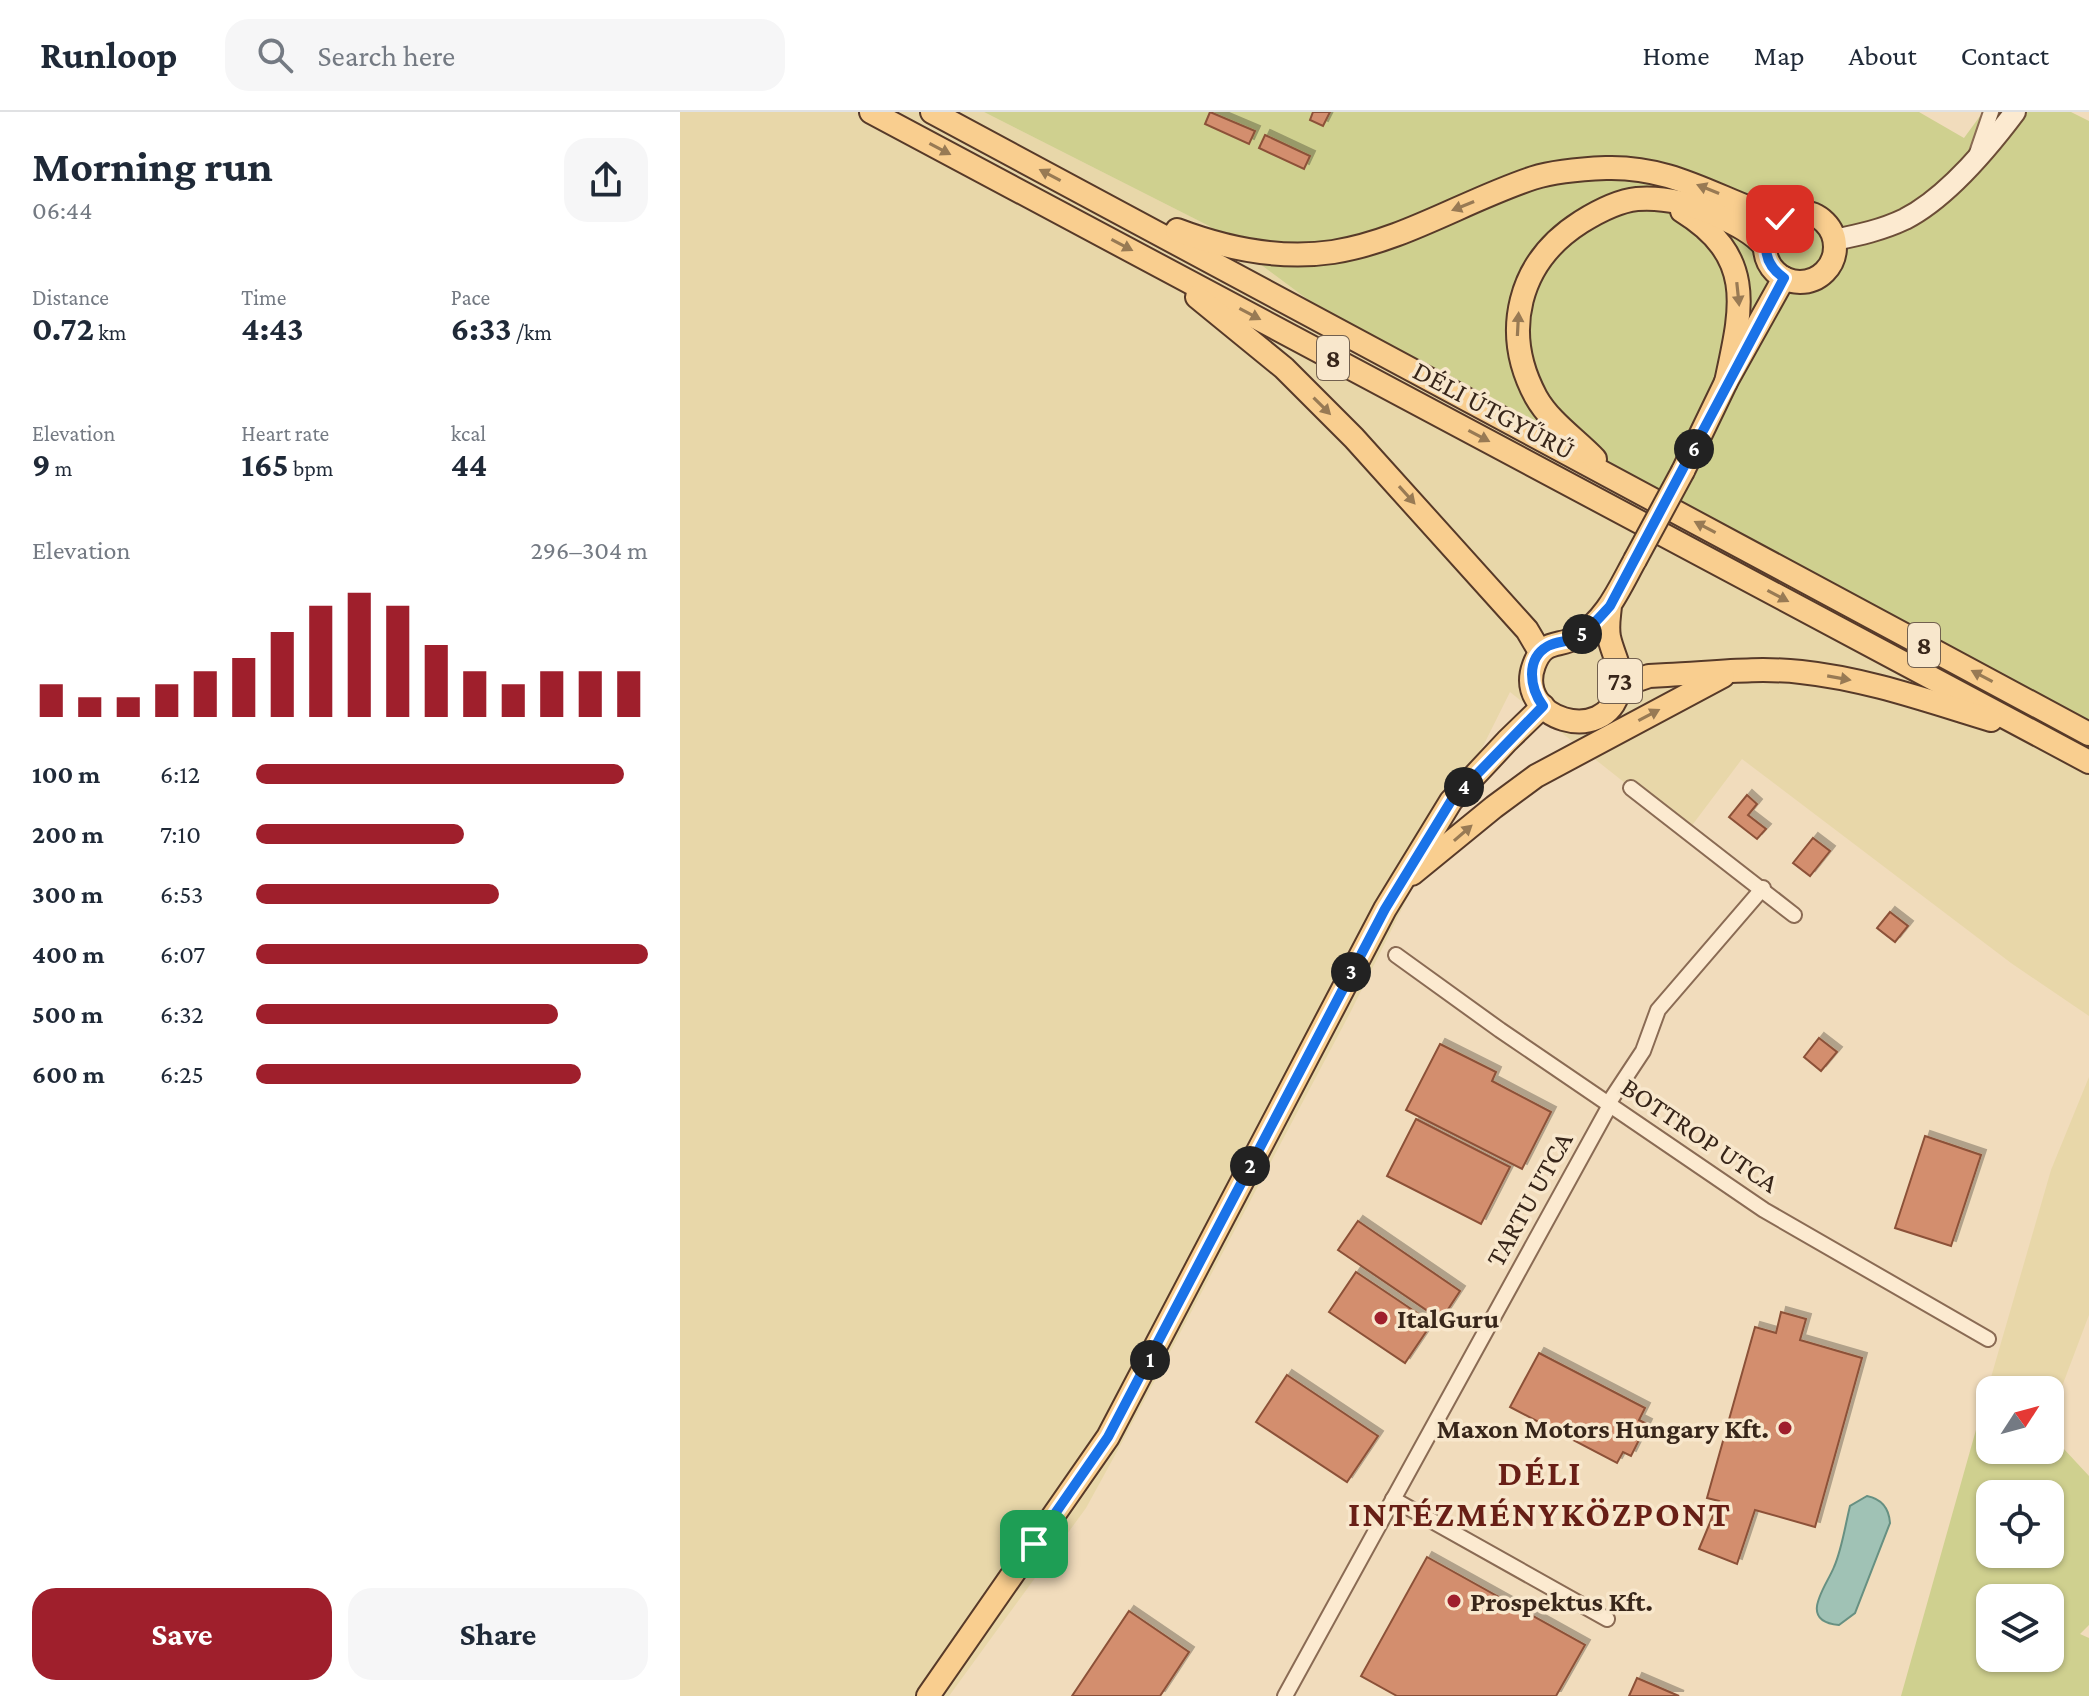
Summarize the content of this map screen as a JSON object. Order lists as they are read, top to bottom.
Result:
{
  "streets": {
    "main road": ["8", "DÉLI ÚTGYŰRŰ", "73"],
    "street": ["BOTTROP UTCA", "TARTU UTCA"]
  },
  "crossings": [
    ["BOTTROP UTCA", "TARTU UTCA"]
  ],
  "districts": ["DÉLI INTÉZMÉNYKÖZPONT"],
  "places": ["ItalGuru", "Maxon Motors Hungary Kft.", "Prospektus Kft."],
  "north": "top right",
  "page": {
    "header": "Runloop",
    "search": "Search here",
    "nav": [
      "Home",
      "Map",
      "About",
      "Contact"
    ],
    "heading": ["Morning run", "06:44"],
    "stats": [
      ["Distance", "0.72 km"],
      ["Time", "4:43"],
      ["Pace", "6:33 /km"],
      ["Elevation", "9 m"],
      ["Heart rate", "165 bpm"],
      ["kcal", "44"]
    ],
    "pins": [
      "6",
      "5",
      "4",
      "3",
      "2",
      "1"
    ],
    "chart": ["Elevation", "296–304 m"],
    "list": [
      {
        "name": "100 m",
        "note": "6:12"
      },
      {
        "name": "200 m",
        "note": "7:10"
      },
      {
        "name": "300 m",
        "note": "6:53"
      },
      {
        "name": "400 m",
        "note": "6:07"
      },
      {
        "name": "500 m",
        "note": "6:32"
      },
      {
        "name": "600 m",
        "note": "6:25"
      }
    ],
    "buttons": ["Save", "Share"]
  }
}
